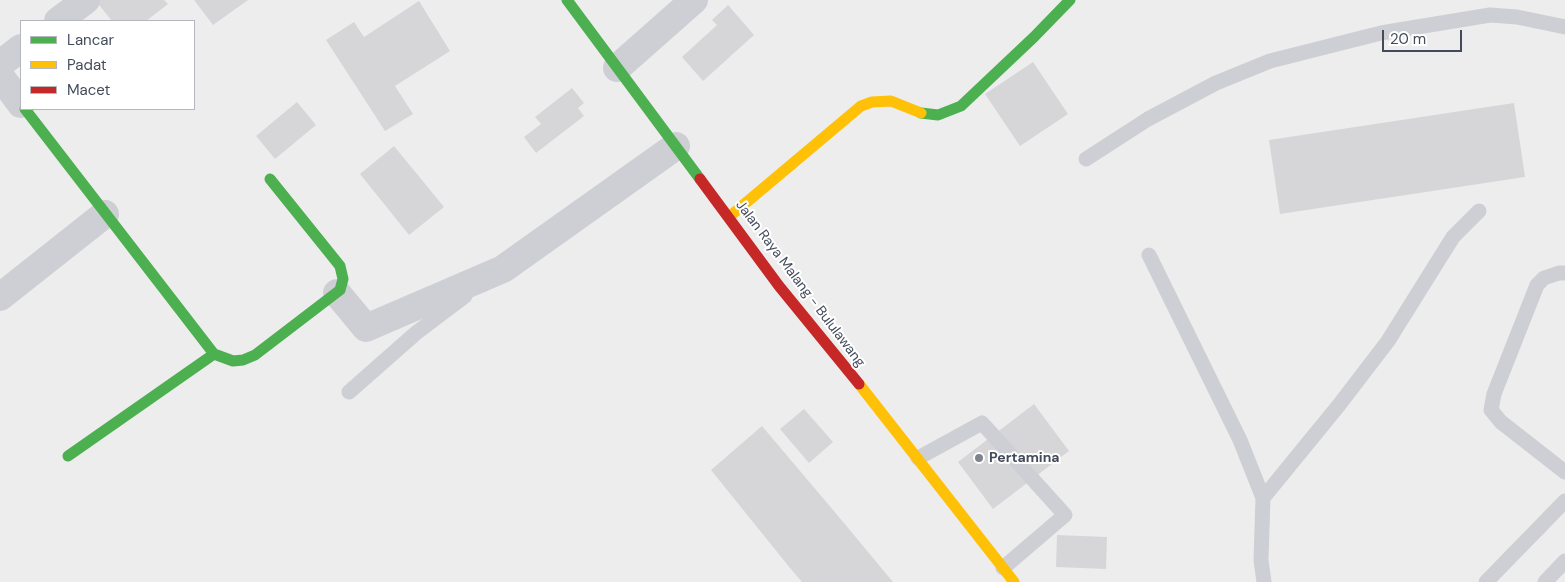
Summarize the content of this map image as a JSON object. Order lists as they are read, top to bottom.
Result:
{
  "streets": {
    "street": ["Jalan Raya Malang - Bululawang"]
  },
  "places": ["Pertamina"],
  "legend": ["Lancar", "Padat", "Macet"],
  "scale_bar": "20 m"
}
